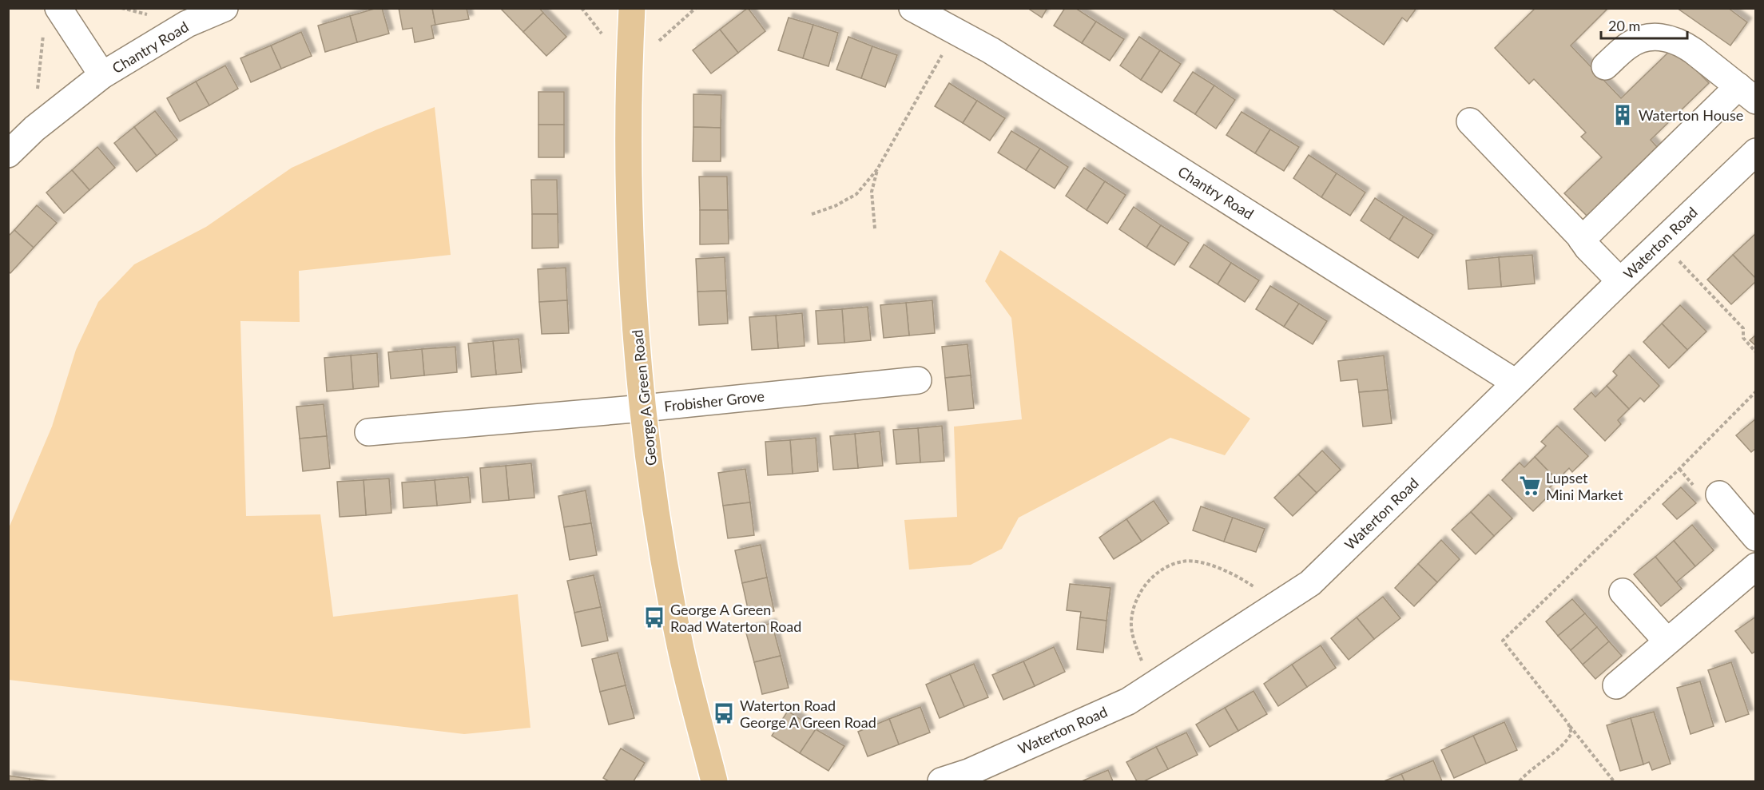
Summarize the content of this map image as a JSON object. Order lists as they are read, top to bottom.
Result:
{
  "streets": {
    "main road": ["George A Green Road"],
    "street": ["Chantry Road", "Waterton Road", "Frobisher Grove"]
  },
  "crossings": [
    ["Chantry Road", "Waterton Road"],
    ["George A Green Road", "Frobisher Grove"]
  ],
  "places": {
    "building": ["Waterton House"],
    "supermarket": ["Lupset Mini Market"],
    "bus stop": ["George A Green Road Waterton Road", "Waterton Road George A Green Road"]
  },
  "scale_bar": "20 m"
}
